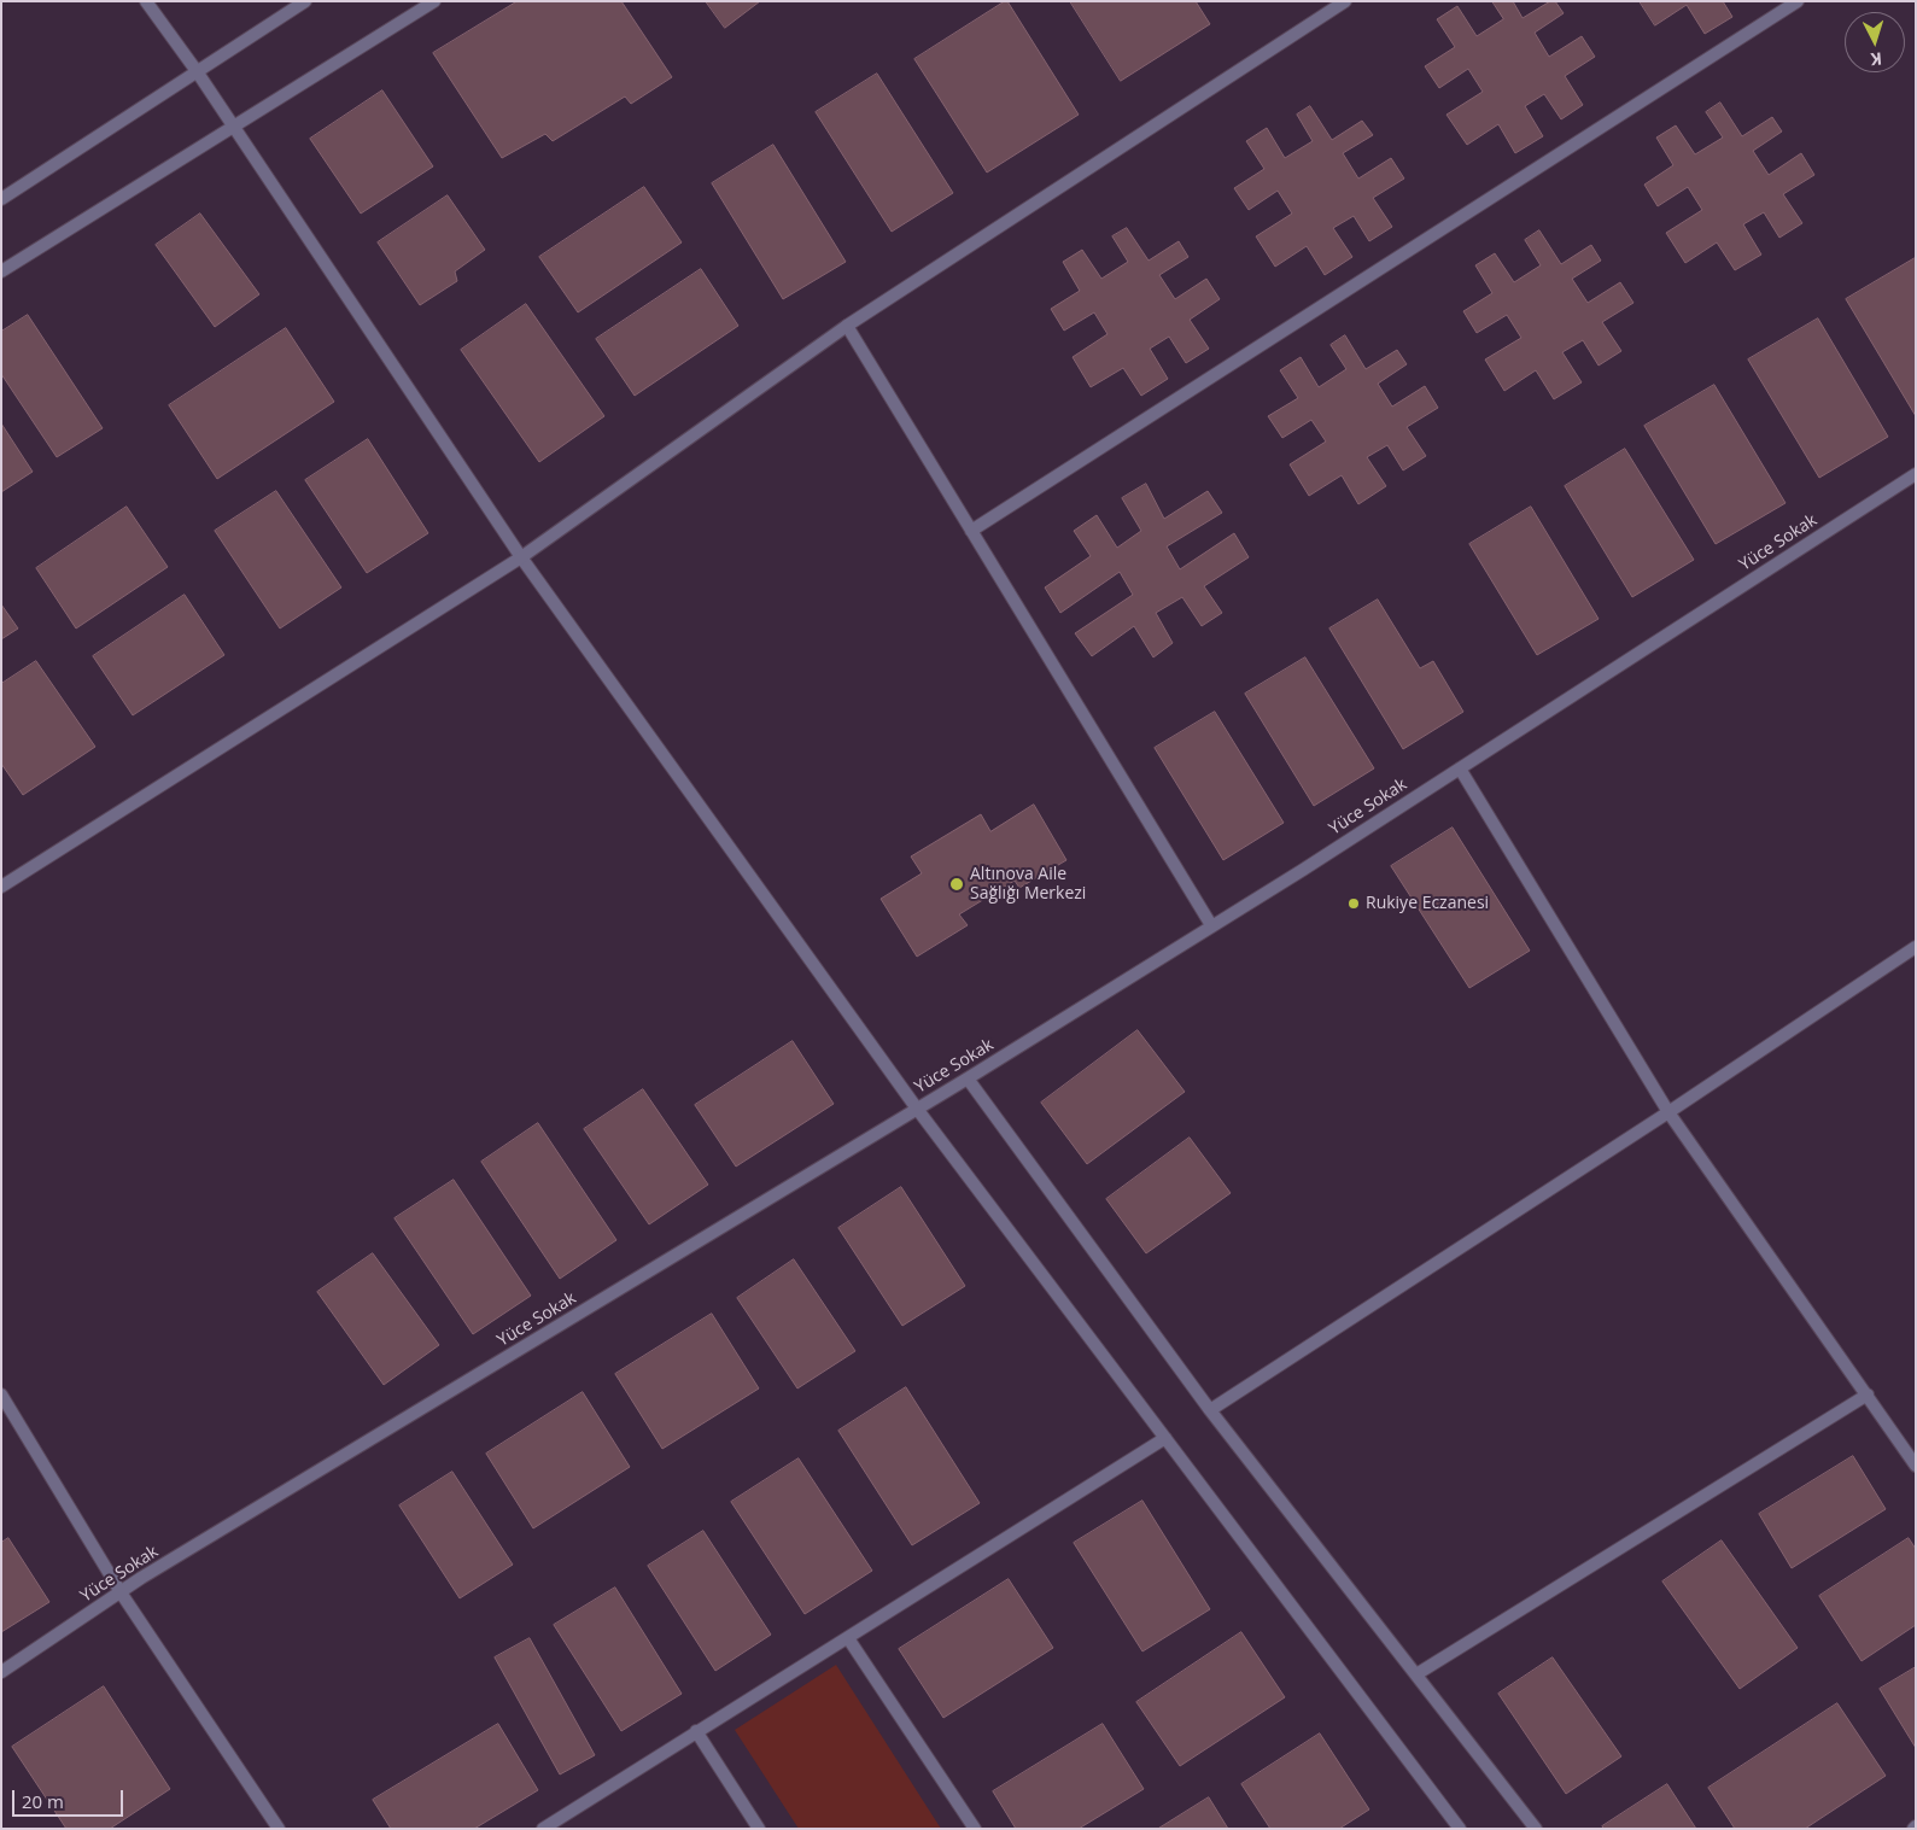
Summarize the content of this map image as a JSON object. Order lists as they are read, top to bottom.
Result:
{
  "streets": {
    "street": ["Yüce Sokak"]
  },
  "places": ["Altınova Aile Sağlığı Merkezi", "Rukiye Eczanesi"],
  "scale_bar": "20 m",
  "north": "bottom"
}
